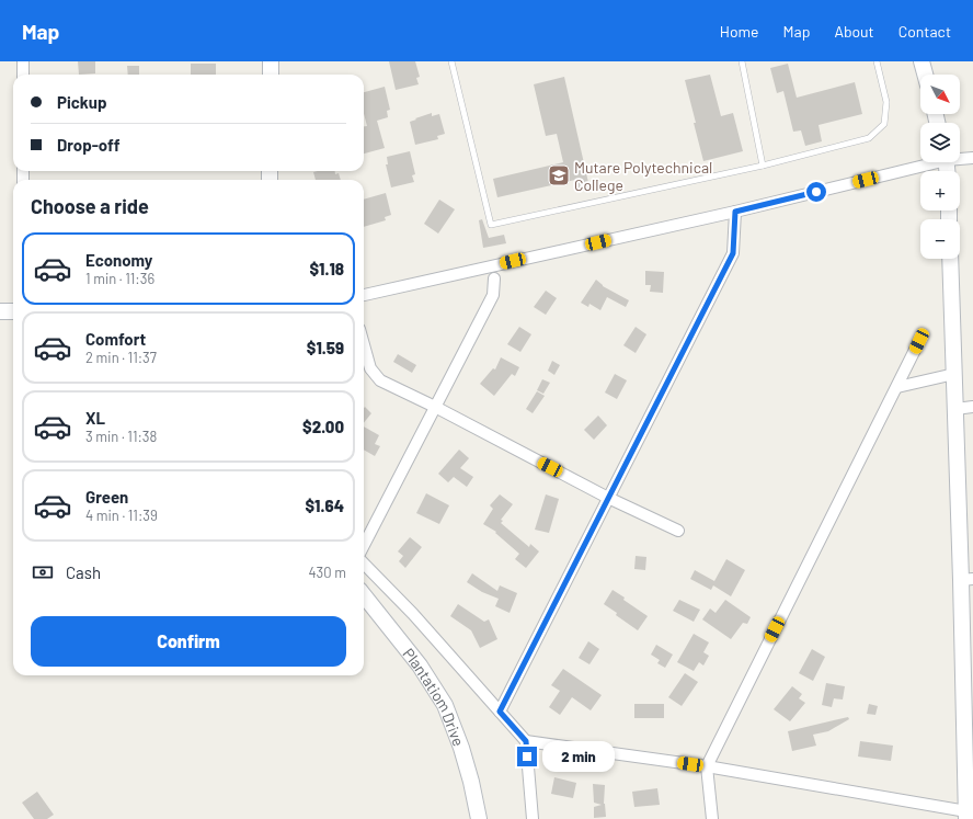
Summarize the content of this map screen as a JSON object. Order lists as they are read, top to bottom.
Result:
{
  "streets": {
    "street": ["Plantatiom Drive"]
  },
  "places": {
    "school or university": ["Mutare Polytechnical College"]
  },
  "north": "bottom right",
  "page": {
    "header": "Map",
    "nav": [
      "Home",
      "Map",
      "About",
      "Contact"
    ],
    "map_buttons": ["+", "−"],
    "banner": ["Pickup", "Drop-off"],
    "heading": "Choose a ride",
    "list": [
      {
        "name": "Economy",
        "note": "1 min · 11:36",
        "value": "$1.18"
      },
      {
        "name": "Comfort",
        "note": "2 min · 11:37",
        "value": "$1.59"
      },
      {
        "name": "XL",
        "note": "3 min · 11:38",
        "value": "$2.00"
      },
      {
        "name": "Green",
        "note": "4 min · 11:39",
        "value": "$1.64"
      }
    ],
    "pay": ["Cash", "430 m"],
    "buttons": "Confirm",
    "bubble": "2 min"
  }
}
